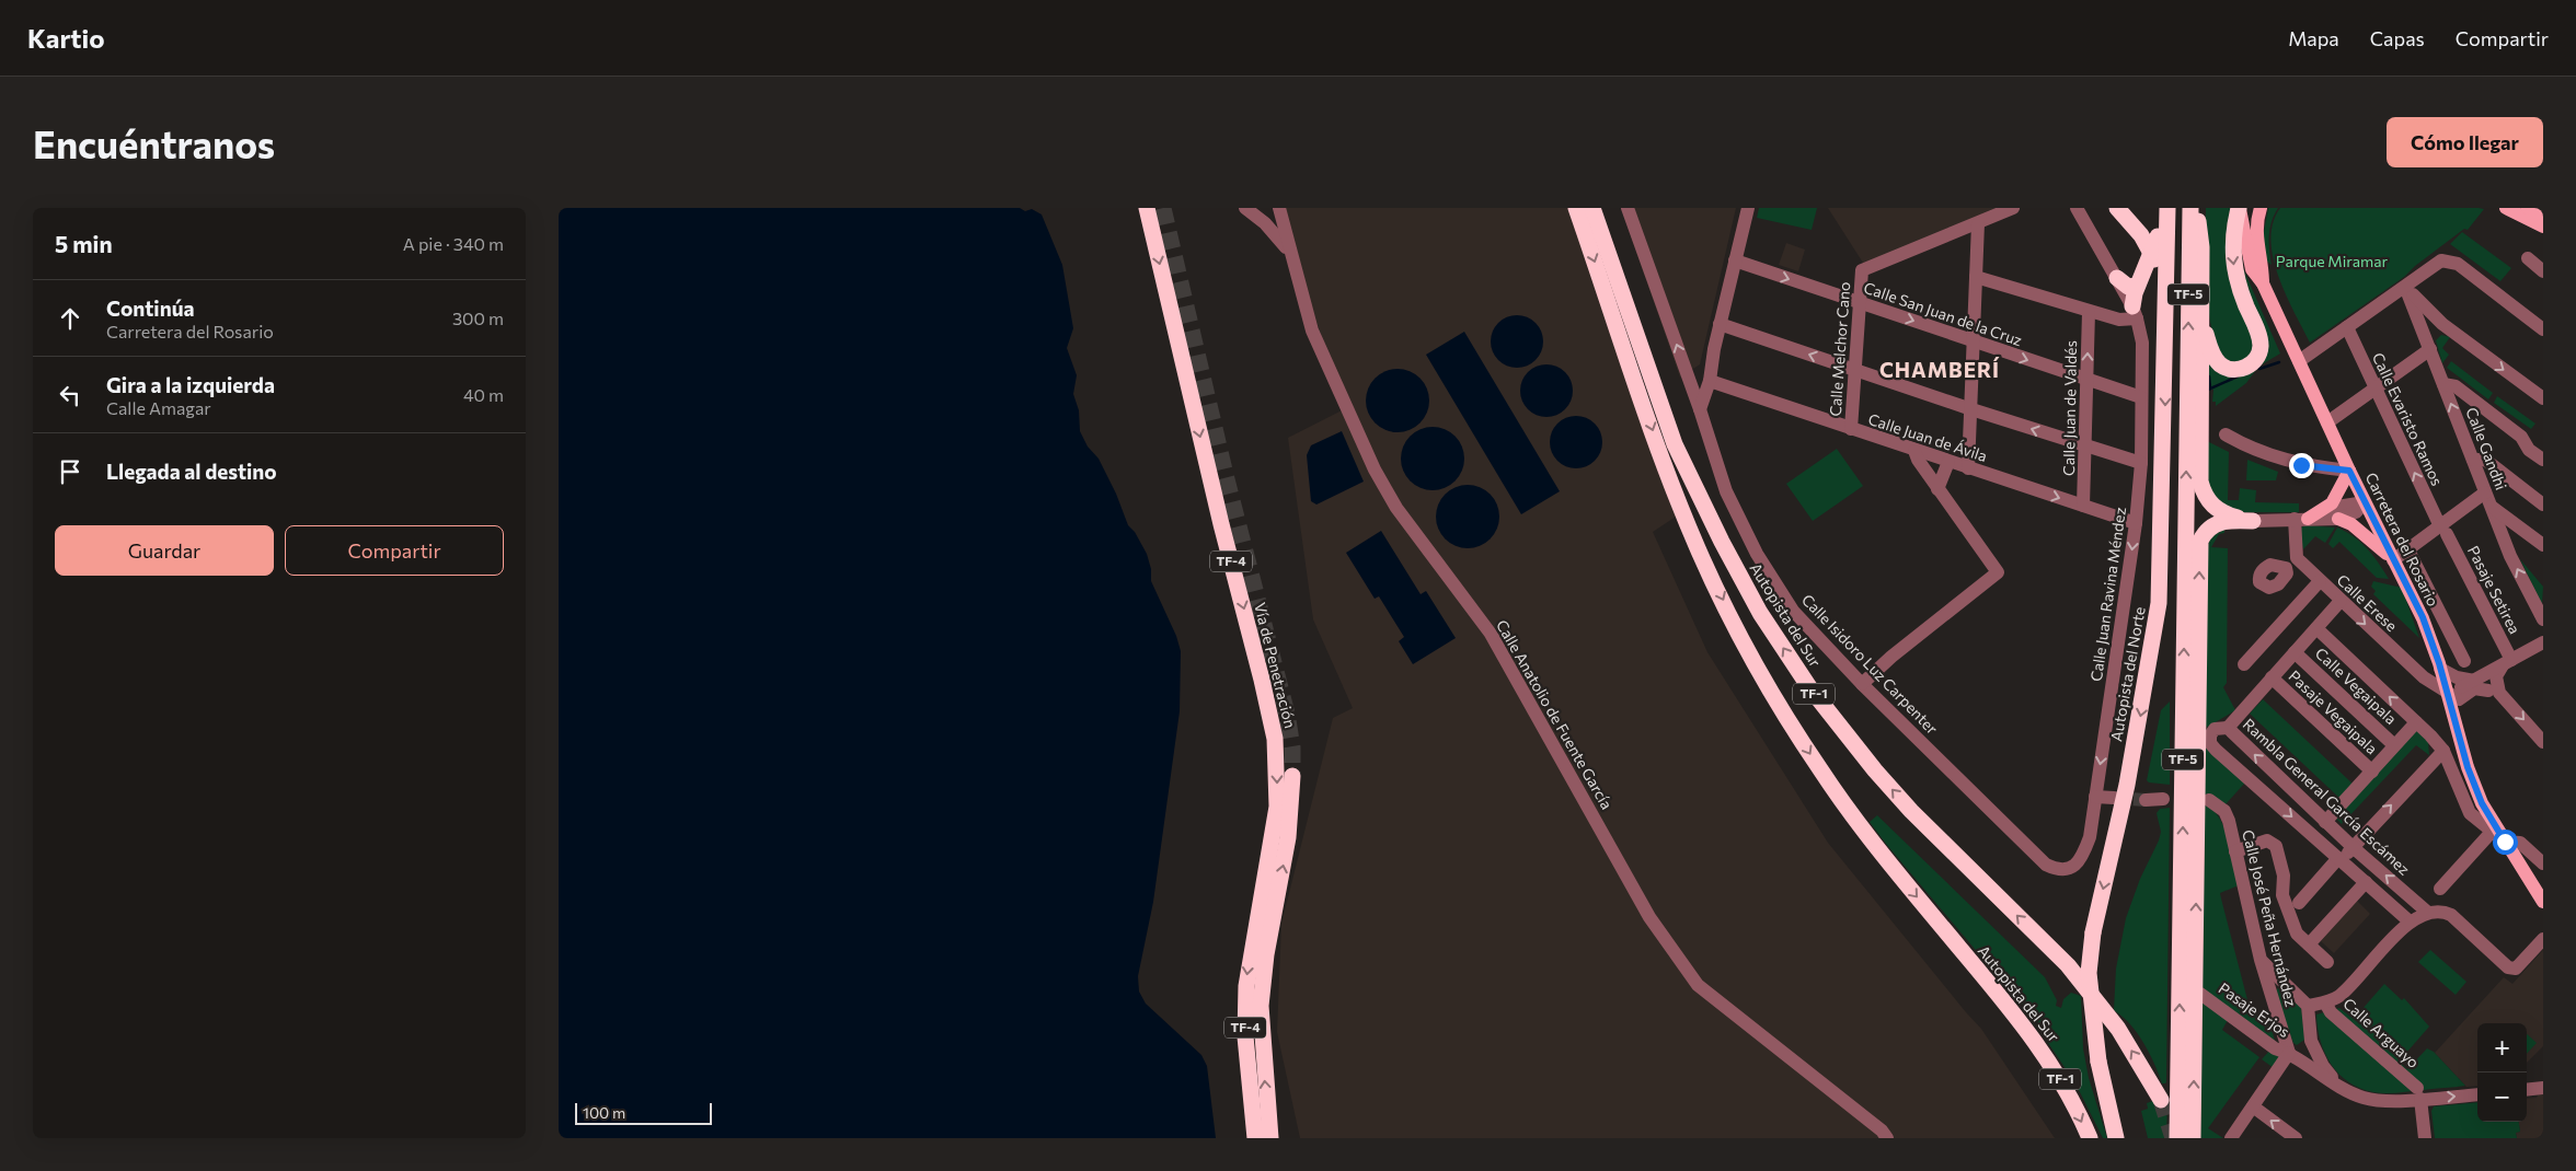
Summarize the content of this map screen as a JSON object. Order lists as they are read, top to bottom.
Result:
{
  "streets": {
    "highway": [
      "TF-5",
      "TF-4",
      "Autopista del Sur",
      "Vía de Penetración",
      "Autopista del Norte",
      "TF-1"
    ],
    "main road": ["Carretera del Rosario"],
    "street": [
      "Calle San Juan de la Cruz",
      "Calle Melchor Cano",
      "Calle Juan de Valdés",
      "Calle Evaristo Ramos",
      "Calle Juan de Ávila",
      "Calle Gandhi",
      "Pasaje Setirea",
      "Calle Juan Ravina Méndez",
      "Calle Erese",
      "Calle Isidoro Luz Carpenter",
      "Calle Vegaipala",
      "Pasaje Vegaipala",
      "Calle Anatolio de Fuente García",
      "Rambla General García Escámez",
      "Calle José Peña Hernández",
      "Pasaje Erjos",
      "Calle Arguayo"
    ]
  },
  "crossings": [
    ["Calle San Juan de la Cruz", "Calle Melchor Cano"],
    ["Calle San Juan de la Cruz", "Calle Juan de Valdés"],
    ["Calle San Juan de la Cruz", "Calle Juan Ravina Méndez"],
    ["Calle Melchor Cano", "Calle Juan de Ávila"],
    ["Calle Juan de Valdés", "Calle Juan de Ávila"],
    ["Calle Evaristo Ramos", "Pasaje Setirea"],
    ["Calle Juan de Ávila", "Calle Juan Ravina Méndez"],
    ["Calle Juan de Ávila", "Calle Isidoro Luz Carpenter"],
    ["Carretera del Rosario", "Calle Erese"],
    ["Calle Juan Ravina Méndez", "Calle Isidoro Luz Carpenter"],
    ["Calle José Peña Hernández", "Pasaje Erjos"],
    ["Pasaje Erjos", "Calle Arguayo"]
  ],
  "one_way": ["Calle Evaristo Ramos", "Calle Juan Ravina Méndez"],
  "districts": ["CHAMBERÍ"],
  "parks": ["Parque Miramar"],
  "scale_bar": "100 m",
  "page": {
    "header": "Kartio",
    "nav": ["Mapa", "Capas", "Compartir"],
    "buttons": [
      "Cómo llegar",
      ["Guardar", "Compartir"]
    ],
    "title": "Encuéntranos",
    "heading": ["5 min", "A pie · 340 m"],
    "list": [
      ["Continúa", "Carretera del Rosario", "300 m"],
      ["Gira a la izquierda", "Calle Amagar", "40 m"],
      "Llegada al destino"
    ],
    "map_buttons": ["+", "−"],
    "scale": "100 m"
  }
}
